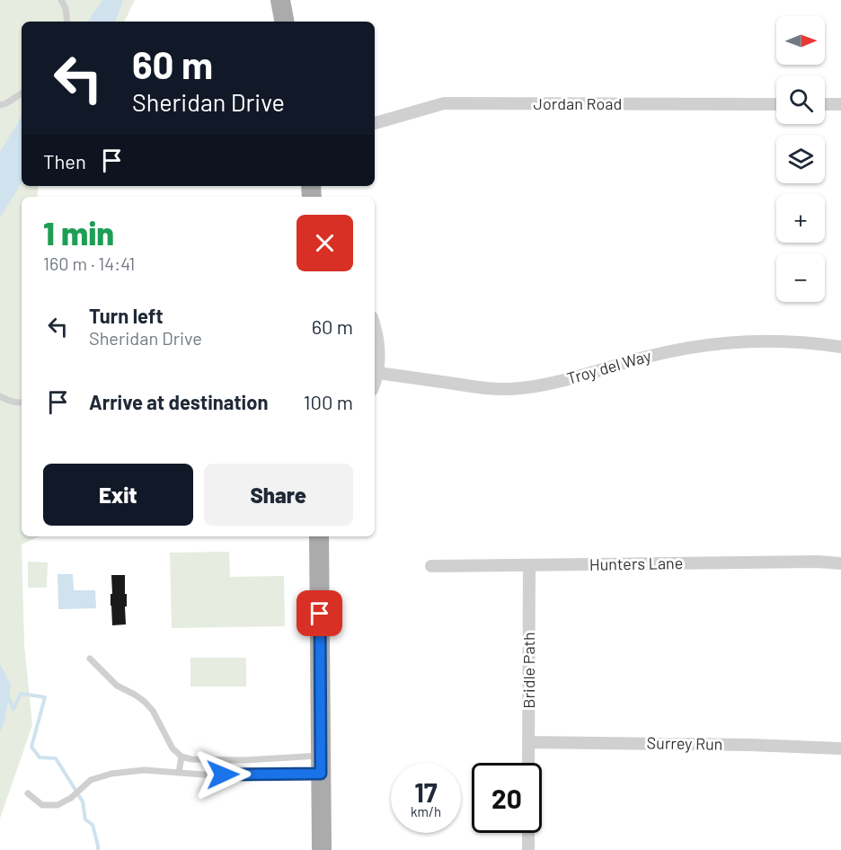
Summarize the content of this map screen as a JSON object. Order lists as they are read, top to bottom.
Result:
{
  "streets": {
    "street": [
      "Jordan Road",
      "Troy del Way",
      "Hunters Lane",
      "Bridle Path",
      "Surrey Run"
    ]
  },
  "crossings": [
    ["Hunters Lane", "Bridle Path"],
    ["Bridle Path", "Surrey Run"]
  ],
  "north": "right",
  "page": {
    "map_buttons": ["+", "−"],
    "turn": ["60 m", "Sheridan Drive"],
    "then": "Then",
    "heading": ["1 min", "160 m · 14:41"],
    "list": [
      {
        "name": "Turn left",
        "note": "Sheridan Drive",
        "value": "60 m"
      },
      {
        "name": "Arrive at destination",
        "value": "100 m"
      }
    ],
    "buttons": ["Exit", "Share"],
    "speed": "17 km/h",
    "limit": "20"
  }
}
